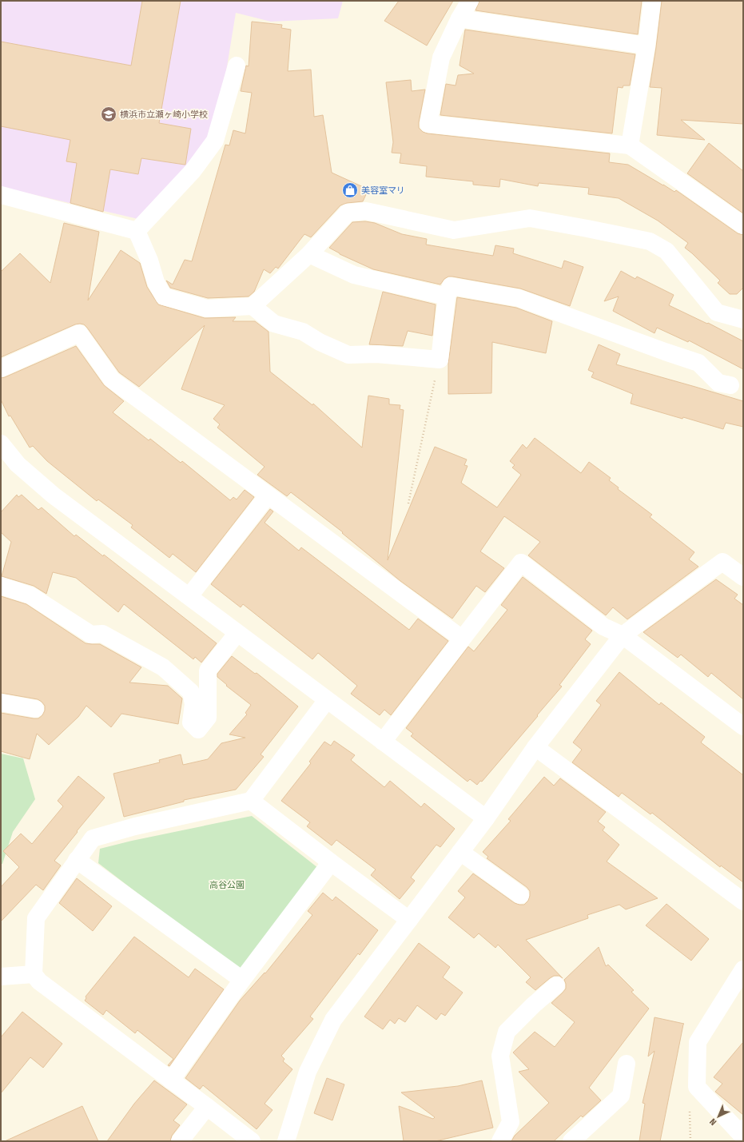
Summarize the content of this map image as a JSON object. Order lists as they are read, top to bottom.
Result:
{
  "parks": ["高谷公園"],
  "places": {
    "school or university": ["横浜市立瀬ヶ崎小学校"],
    "shop": ["美容室マリ"]
  },
  "north": "bottom left"
}
